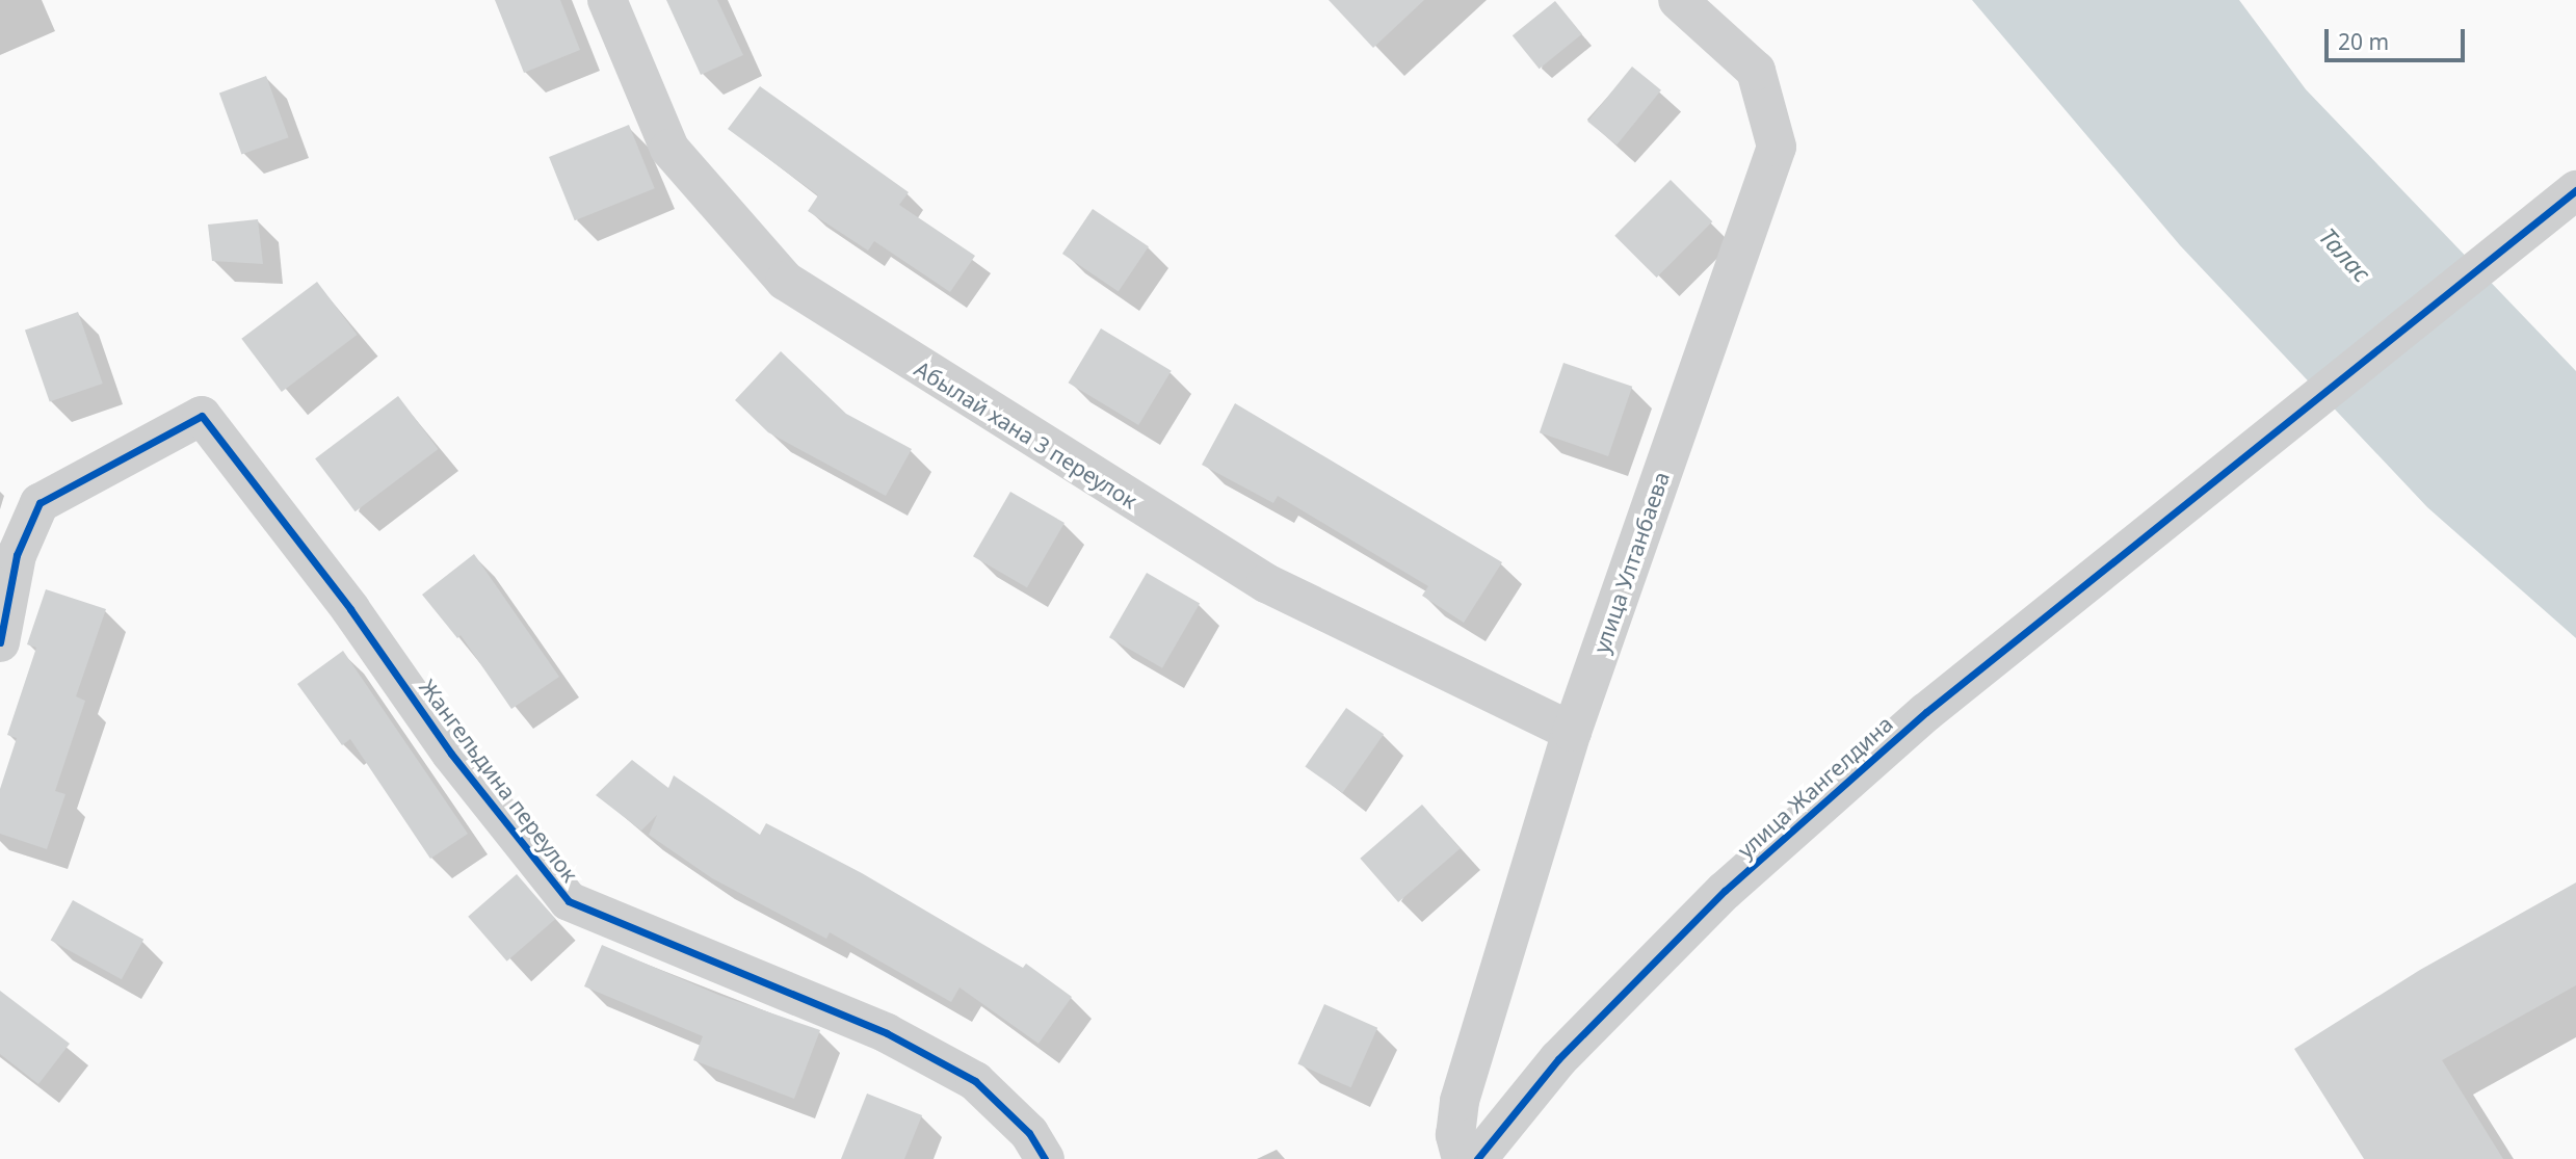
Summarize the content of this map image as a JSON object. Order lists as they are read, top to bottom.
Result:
{
  "streets": {
    "street": [
      "Абылай хана 3 переулок",
      "улица Ултанбаева",
      "Жангельдина переулок",
      "улица Жангелдина"
    ]
  },
  "crossings": [
    ["Абылай хана 3 переулок", "улица Ултанбаева"]
  ],
  "water": ["Талас"],
  "scale_bar": "20 m"
}
